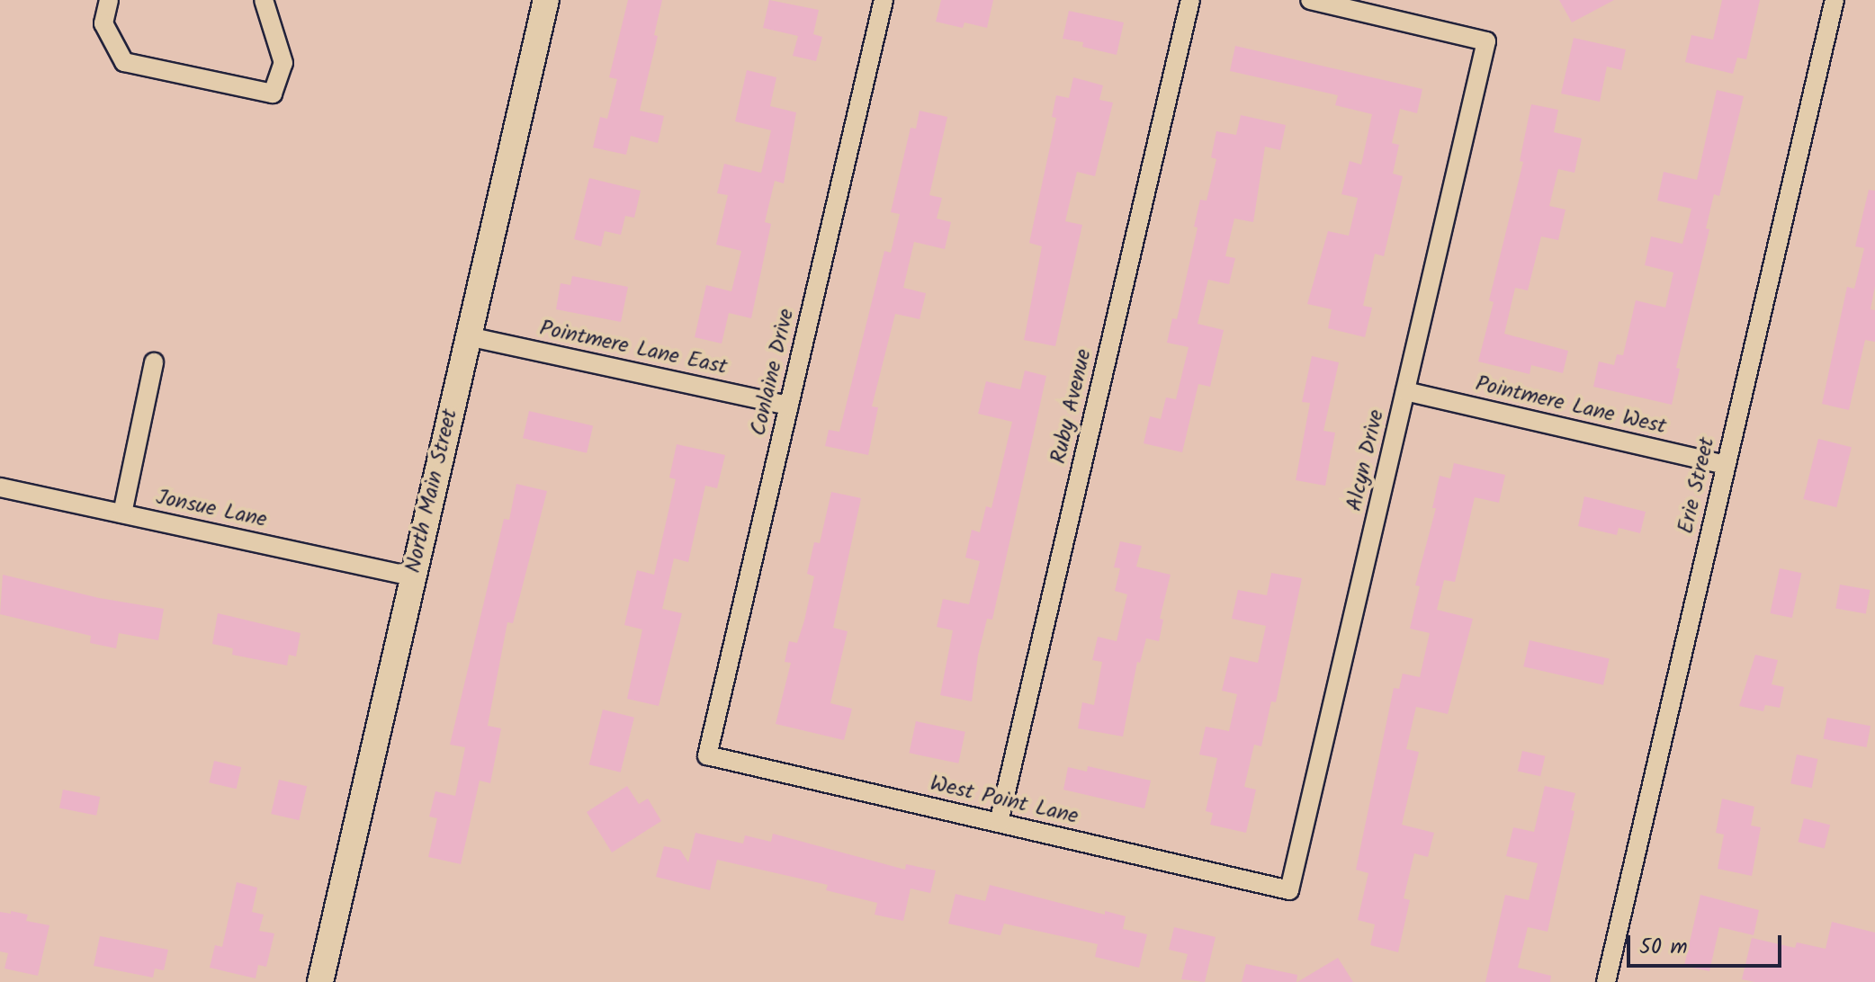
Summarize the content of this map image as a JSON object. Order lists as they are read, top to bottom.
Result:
{
  "streets": {
    "main road": ["North Main Street"],
    "street": [
      "Pointmere Lane East",
      "Conlaine Drive",
      "Pointmere Lane West",
      "Ruby Avenue",
      "Alcyn Drive",
      "Erie Street",
      "Jonsue Lane",
      "West Point Lane"
    ]
  },
  "crossings": [
    ["Pointmere Lane East", "Conlaine Drive"],
    ["Pointmere Lane East", "North Main Street"],
    ["Conlaine Drive", "West Point Lane"],
    ["Pointmere Lane West", "Alcyn Drive"],
    ["Pointmere Lane West", "Erie Street"],
    ["Ruby Avenue", "West Point Lane"],
    ["Alcyn Drive", "West Point Lane"],
    ["North Main Street", "Jonsue Lane"]
  ],
  "scale_bar": "50 m"
}
